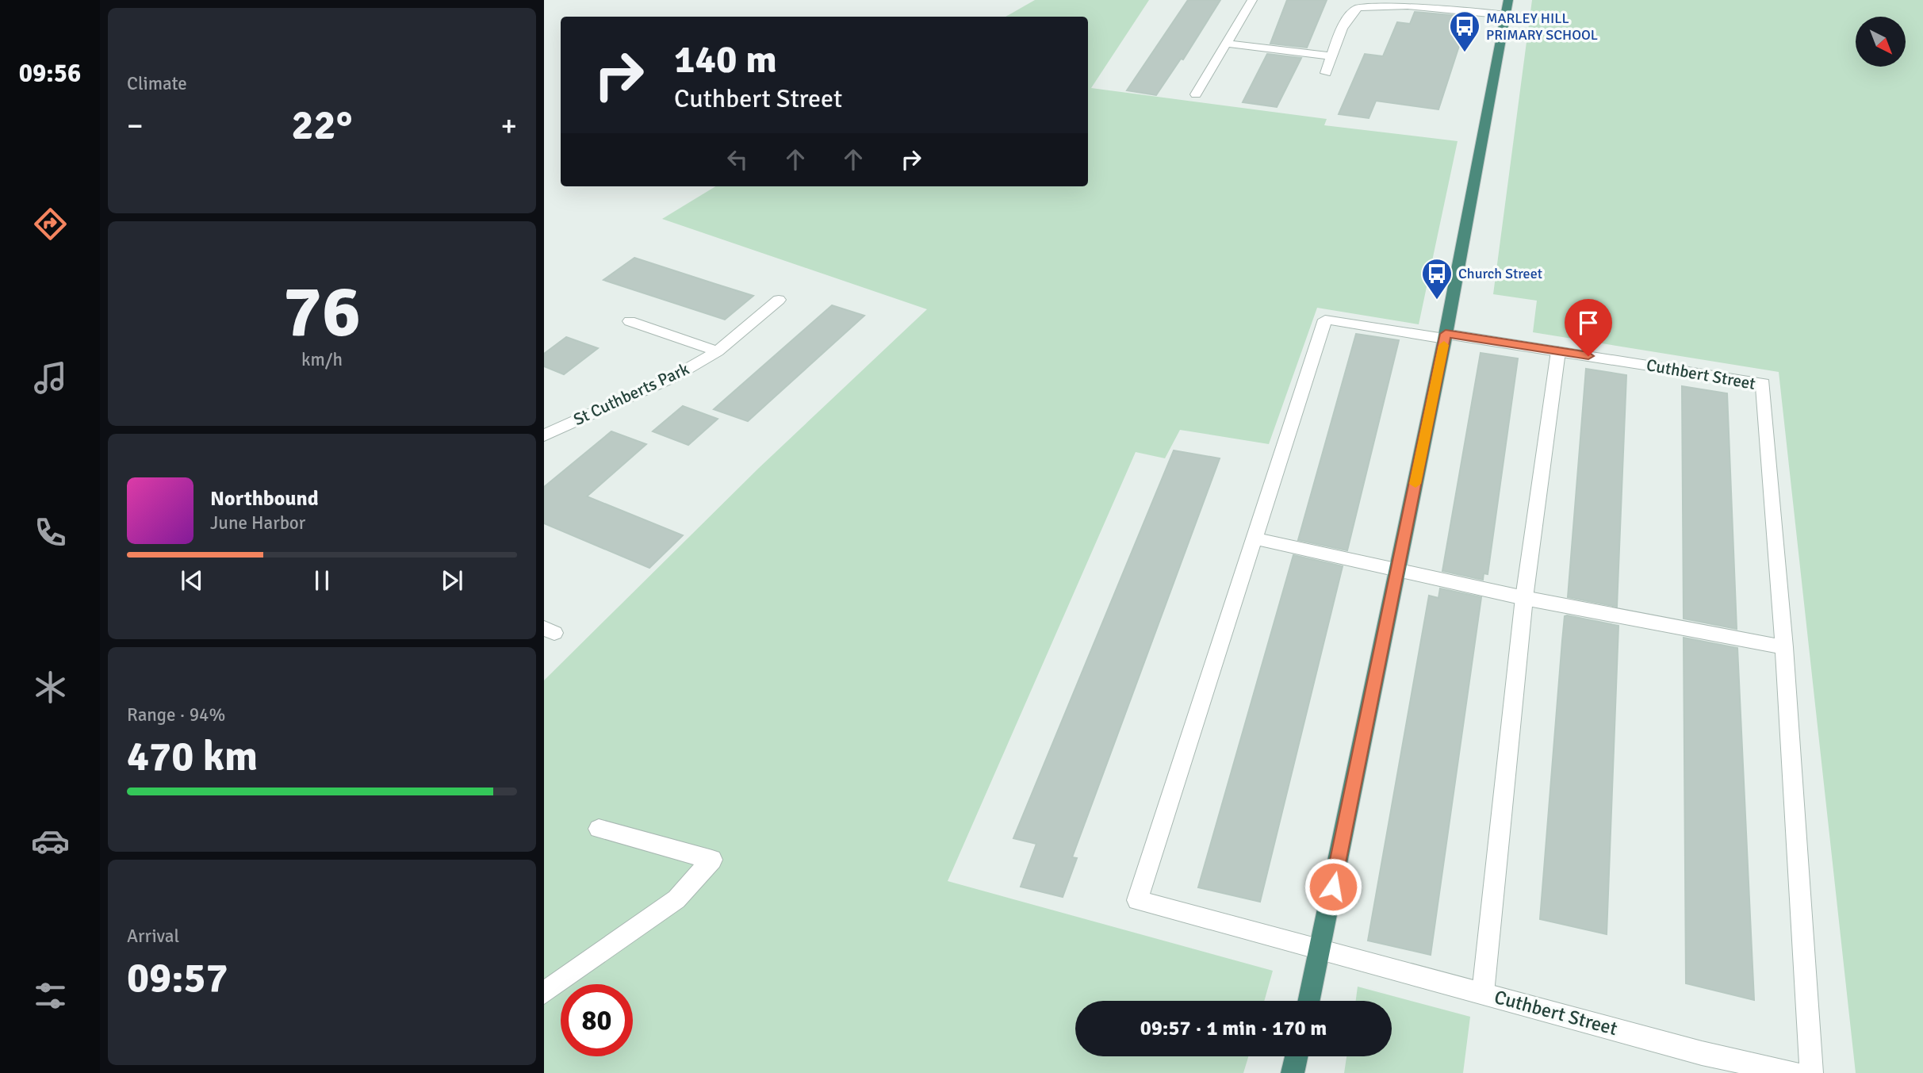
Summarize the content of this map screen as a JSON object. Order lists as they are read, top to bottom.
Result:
{
  "streets": {
    "street": ["Cuthbert Street", "St Cuthberts Park"]
  },
  "places": {
    "bus stop": ["MARLEY HILL PRIMARY SCHOOL", "Church Street"]
  },
  "north": "bottom right",
  "page": {
    "tabs": "09:56",
    "tile": [
      "Climate",
      ["76", "km/h"],
      ["Range · 94%", "470 km"],
      ["Arrival", "09:57"]
    ],
    "turn": ["140 m", "Cuthbert Street"],
    "heat": ["−", "22°", "+"],
    "song": ["Northbound", "June Harbor"],
    "limit": "80",
    "trip": "09:57 · 1 min · 170 m"
  }
}
